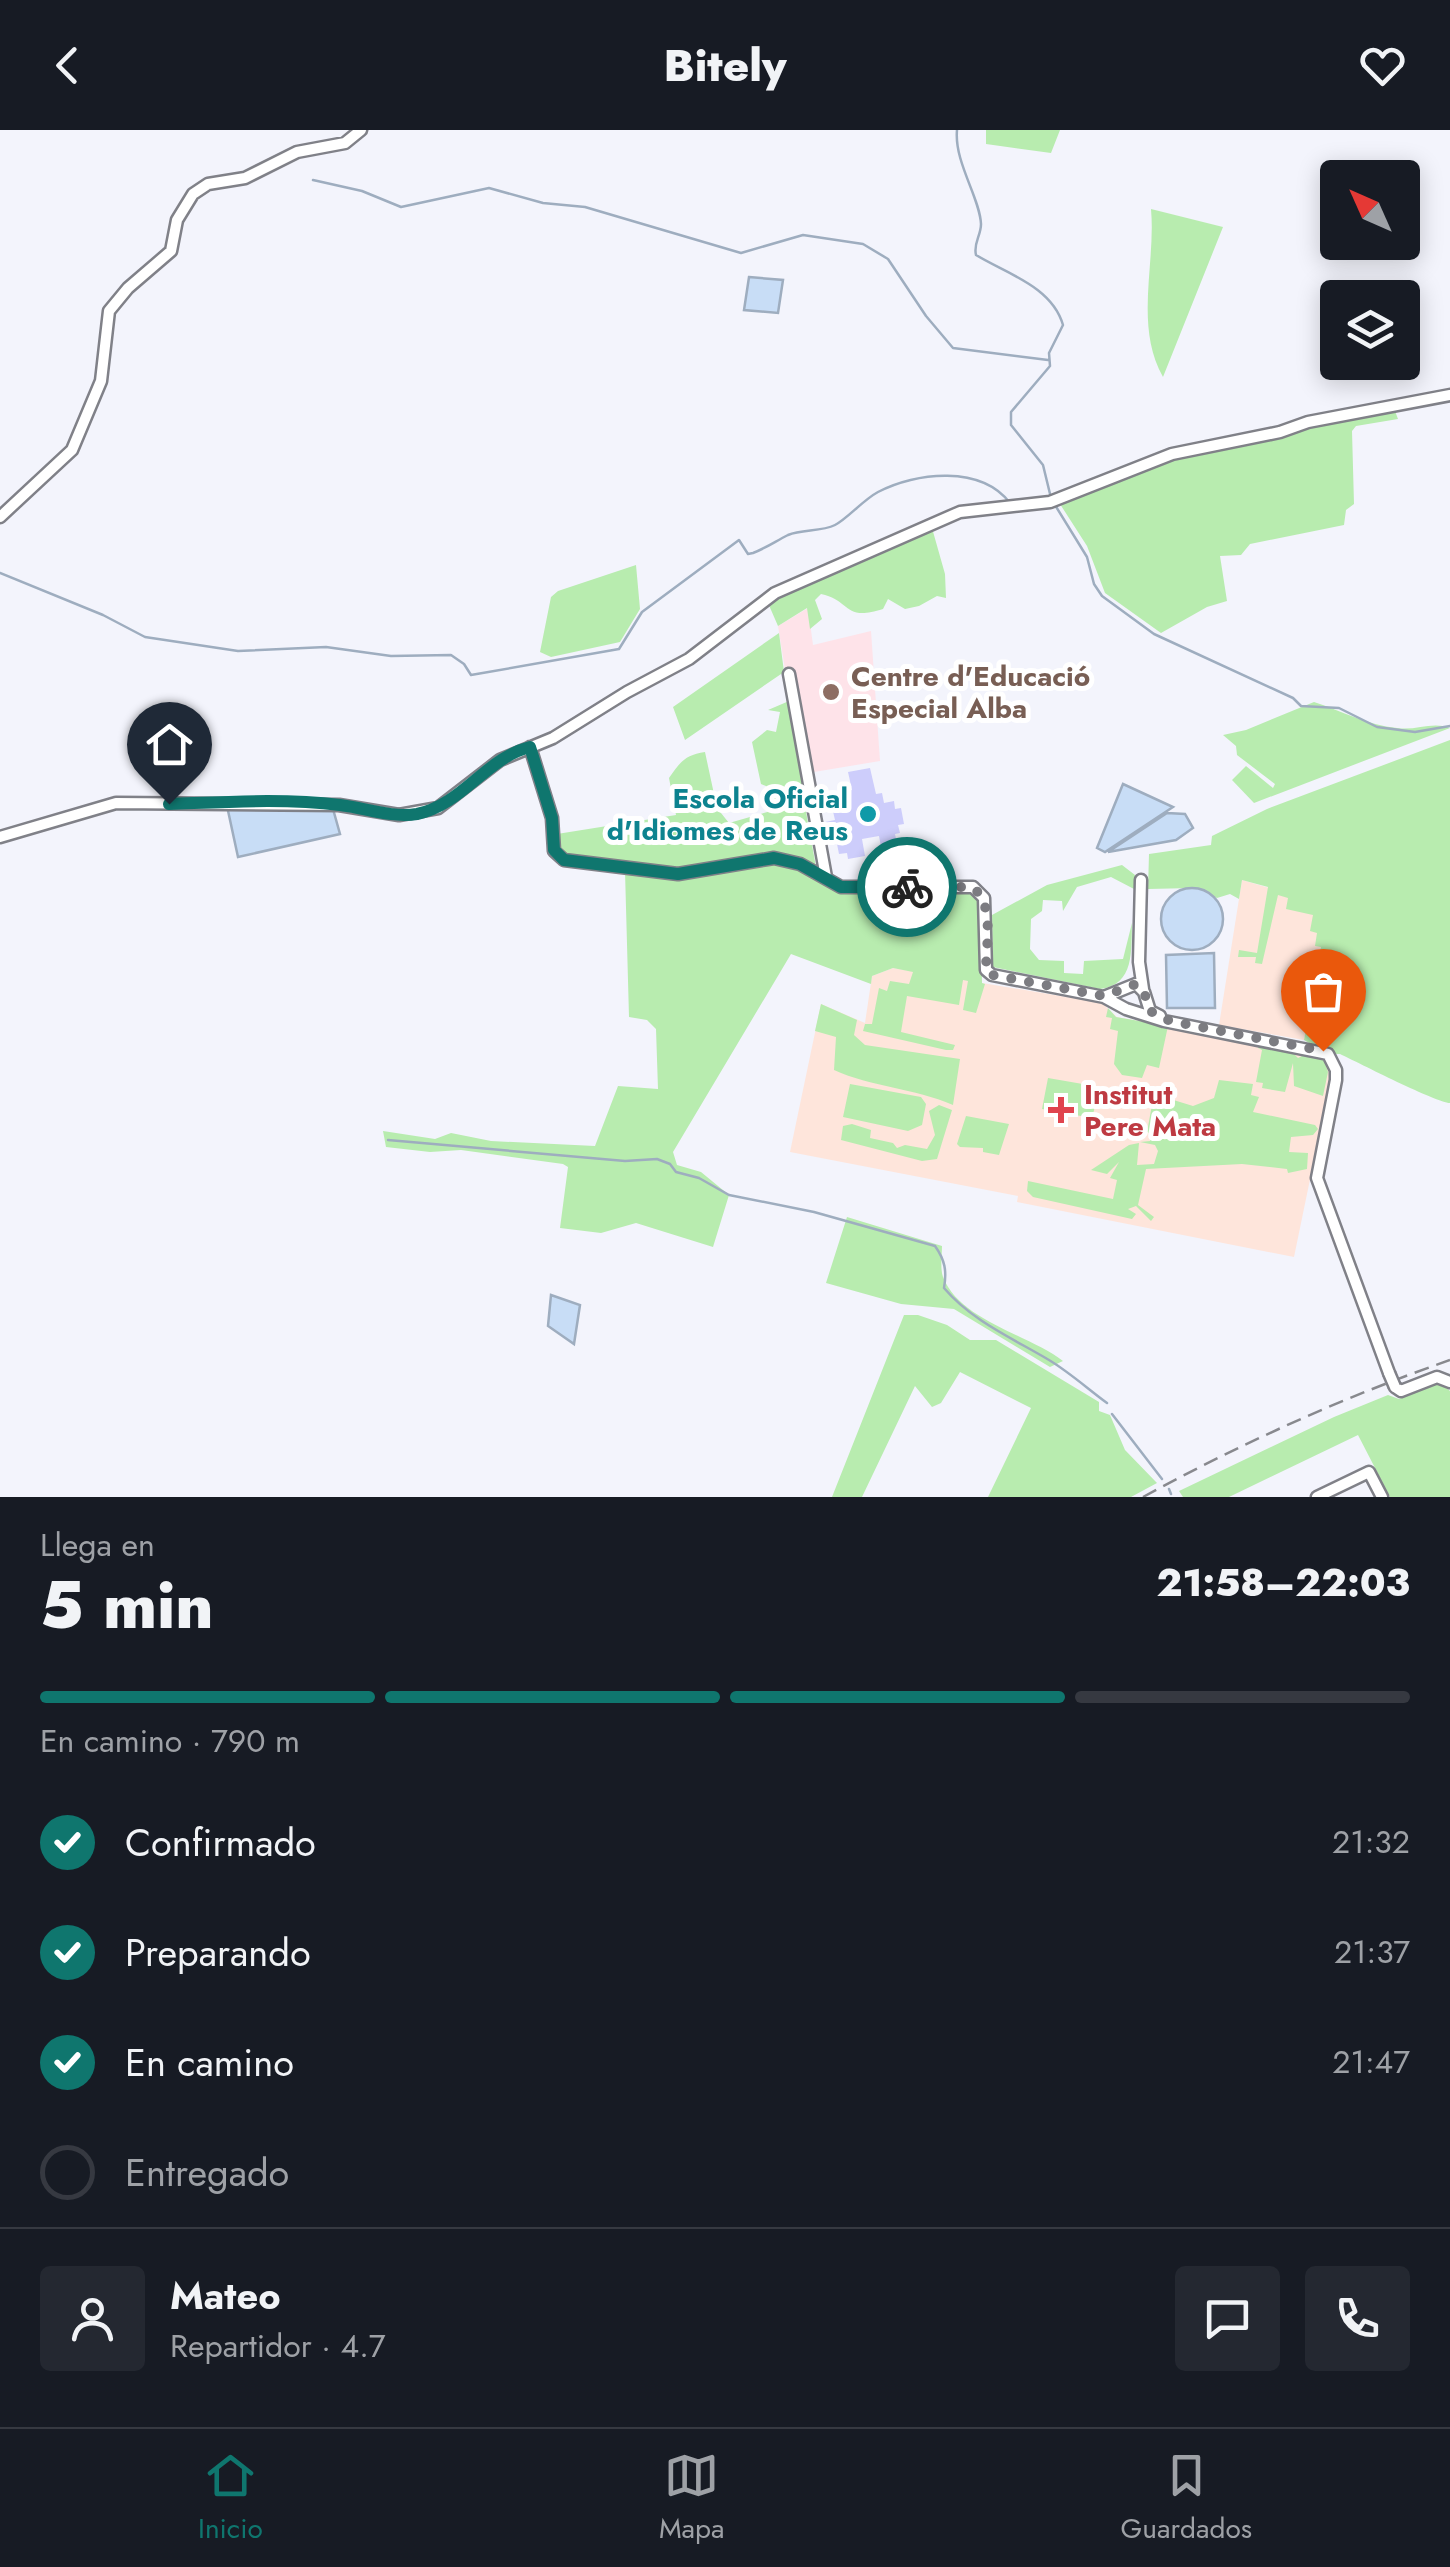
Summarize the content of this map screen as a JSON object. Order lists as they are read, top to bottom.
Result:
{
  "places": {
    "other": ["Centre d'Educació Especial Alba", "Escola Oficial d'Idiomes de Reus"],
    "health": ["Institut Pere Mata"]
  },
  "north": "top left",
  "page": {
    "header": "Bitely",
    "heading": ["5 min", "Llega en", "21:58–22:03"],
    "panel": ["Mateo", "Repartidor · 4.7"],
    "bar": "En camino · 790 m",
    "list": [
      ["Confirmado", "21:32"],
      ["Preparando", "21:37"],
      ["En camino", "21:47"],
      "Entregado"
    ],
    "tabs": ["Inicio", "Mapa", "Guardados"]
  }
}
